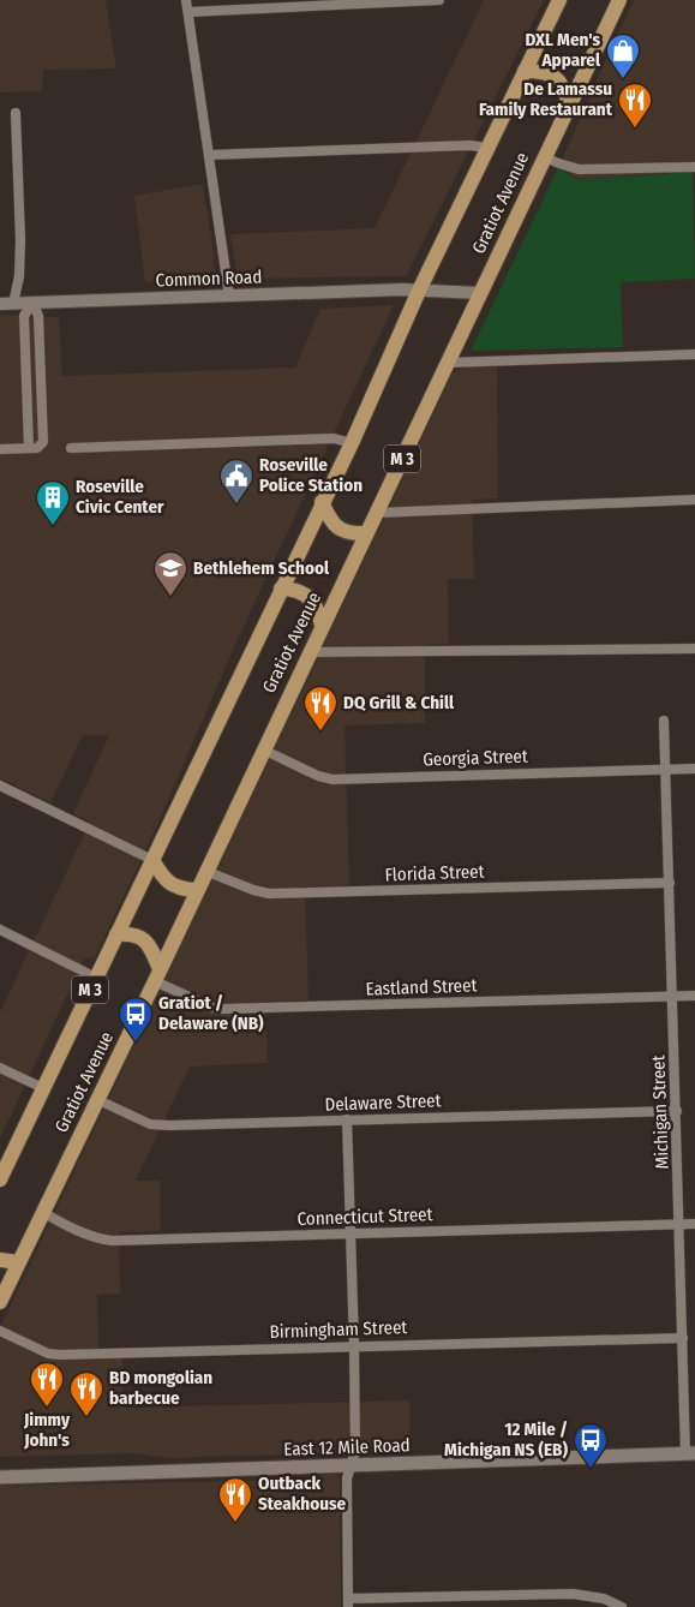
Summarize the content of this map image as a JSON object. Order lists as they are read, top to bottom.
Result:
{
  "streets": {
    "main road": ["Gratiot Avenue", "M 3", "East 12 Mile Road"],
    "street": [
      "Common Road",
      "Georgia Street",
      "Florida Street",
      "Eastland Street",
      "Delaware Street",
      "Michigan Street",
      "Connecticut Street",
      "Birmingham Street"
    ]
  },
  "crossings": [
    ["Gratiot Avenue", "Common Road"],
    ["Gratiot Avenue", "Georgia Street"],
    ["Gratiot Avenue", "Florida Street"],
    ["Gratiot Avenue", "Eastland Street"],
    ["Gratiot Avenue", "Delaware Street"],
    ["Gratiot Avenue", "Connecticut Street"],
    ["Georgia Street", "Michigan Street"],
    ["Florida Street", "Michigan Street"],
    ["Eastland Street", "Michigan Street"],
    ["Delaware Street", "Michigan Street"],
    ["Michigan Street", "Connecticut Street"],
    ["Michigan Street", "Birmingham Street"],
    ["Michigan Street", "East 12 Mile Road"]
  ],
  "places": {
    "shop": ["DXL Men's Apparel"],
    "restaurant": [
      "De Lamassu Family Restaurant",
      "DQ Grill & Chill",
      "Jimmy John's",
      "BD mongolian barbecue",
      "Outback Steakhouse"
    ],
    "public building": ["Roseville Police Station"],
    "building": ["Roseville Civic Center"],
    "school or university": ["Bethlehem School"],
    "bus stop": ["Gratiot / Delaware (NB)", "12 Mile / Michigan NS (EB)"]
  }
}
